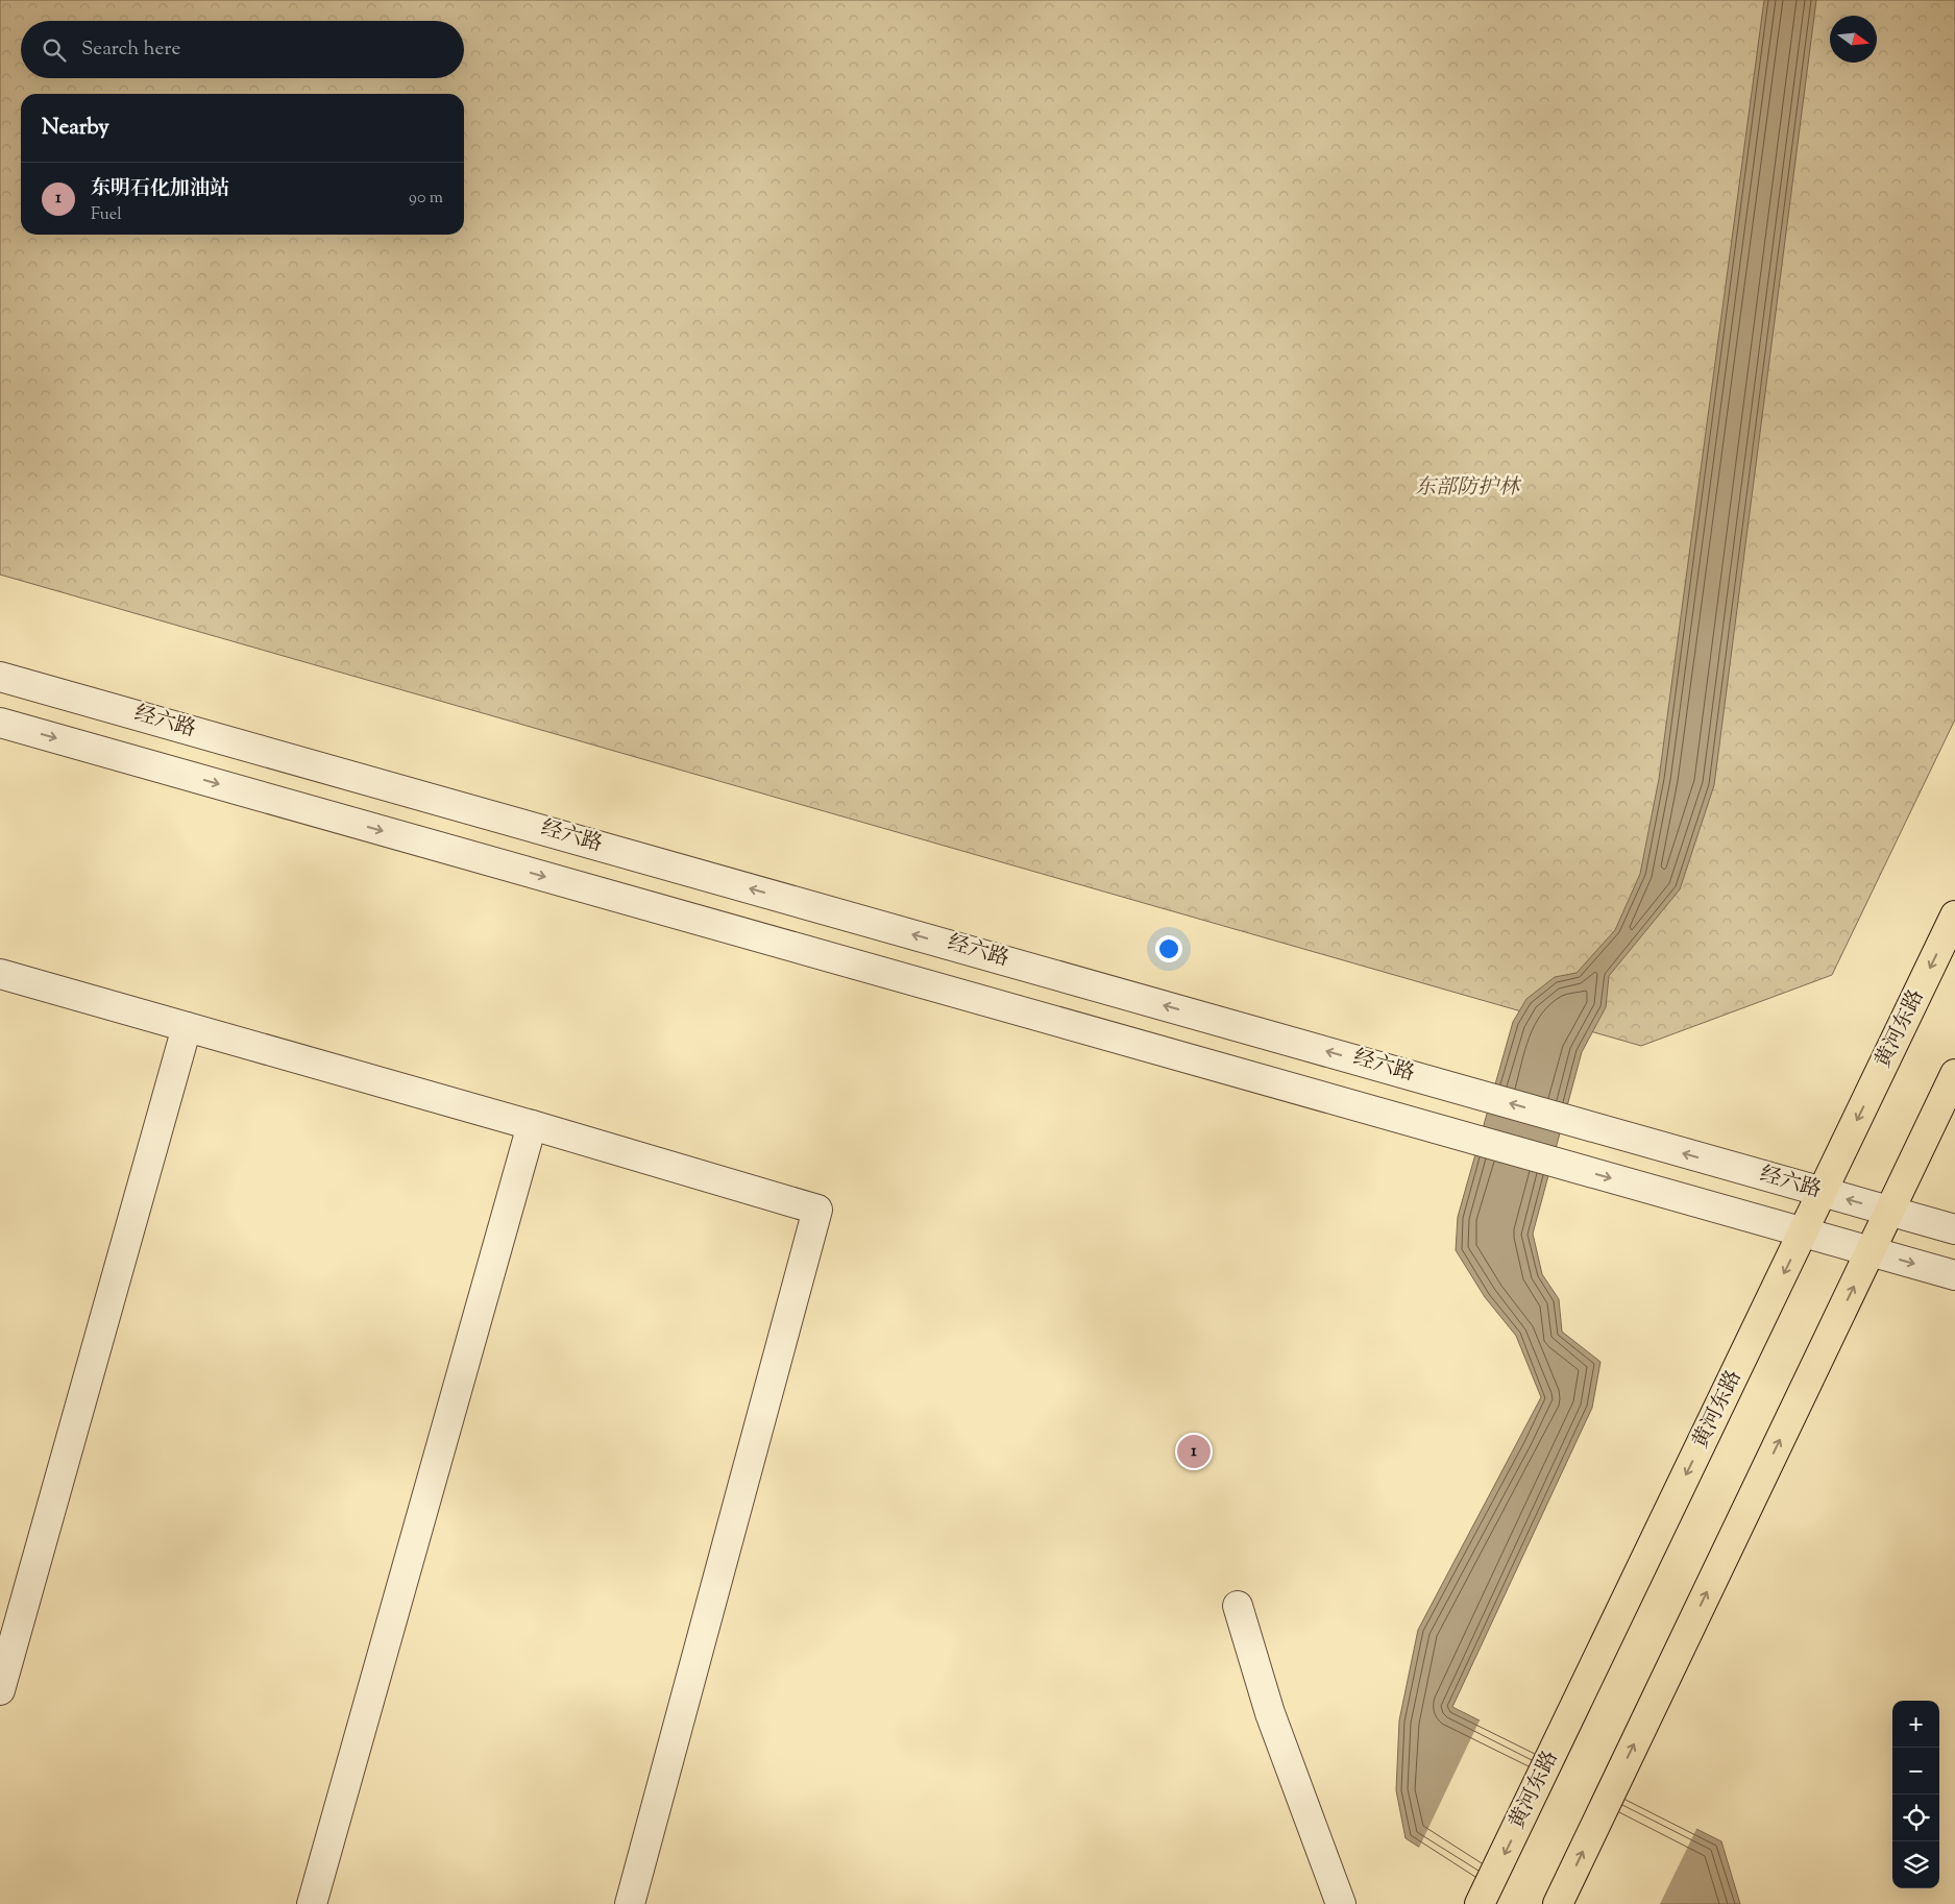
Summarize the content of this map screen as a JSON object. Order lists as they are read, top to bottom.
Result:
{
  "streets": {
    "main road": ["黄河东路"],
    "street": ["经六路"]
  },
  "crossings": [
    ["经六路", "黄河东路"]
  ],
  "parks": ["东部防护林"],
  "north": "right",
  "page": {
    "search": "Search here",
    "heading": "Nearby",
    "list": [
      {
        "mark": "1",
        "name": "东明石化加油站",
        "note": "Fuel",
        "value": "90 m"
      }
    ],
    "pins": "1",
    "map_buttons": ["+", "−"]
  }
}
